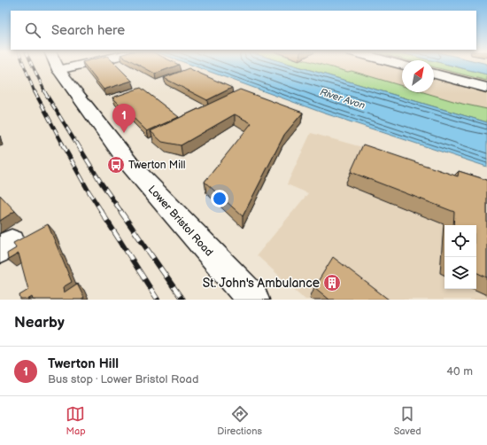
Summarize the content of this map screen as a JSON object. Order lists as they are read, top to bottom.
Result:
{
  "streets": {
    "main road": ["Lower Bristol Road"]
  },
  "water": ["River Avon"],
  "places": {
    "bus stop": ["Twerton Mill"],
    "building": ["St. John's Ambulance"]
  },
  "north": "top right",
  "page": {
    "search": "Search here",
    "pins": "1",
    "heading": "Nearby",
    "list": [
      {
        "mark": "1",
        "name": "Twerton Hill",
        "note": "Bus stop · Lower Bristol Road",
        "value": "40 m"
      }
    ],
    "nav": ["Map", "Directions", "Saved"]
  }
}
